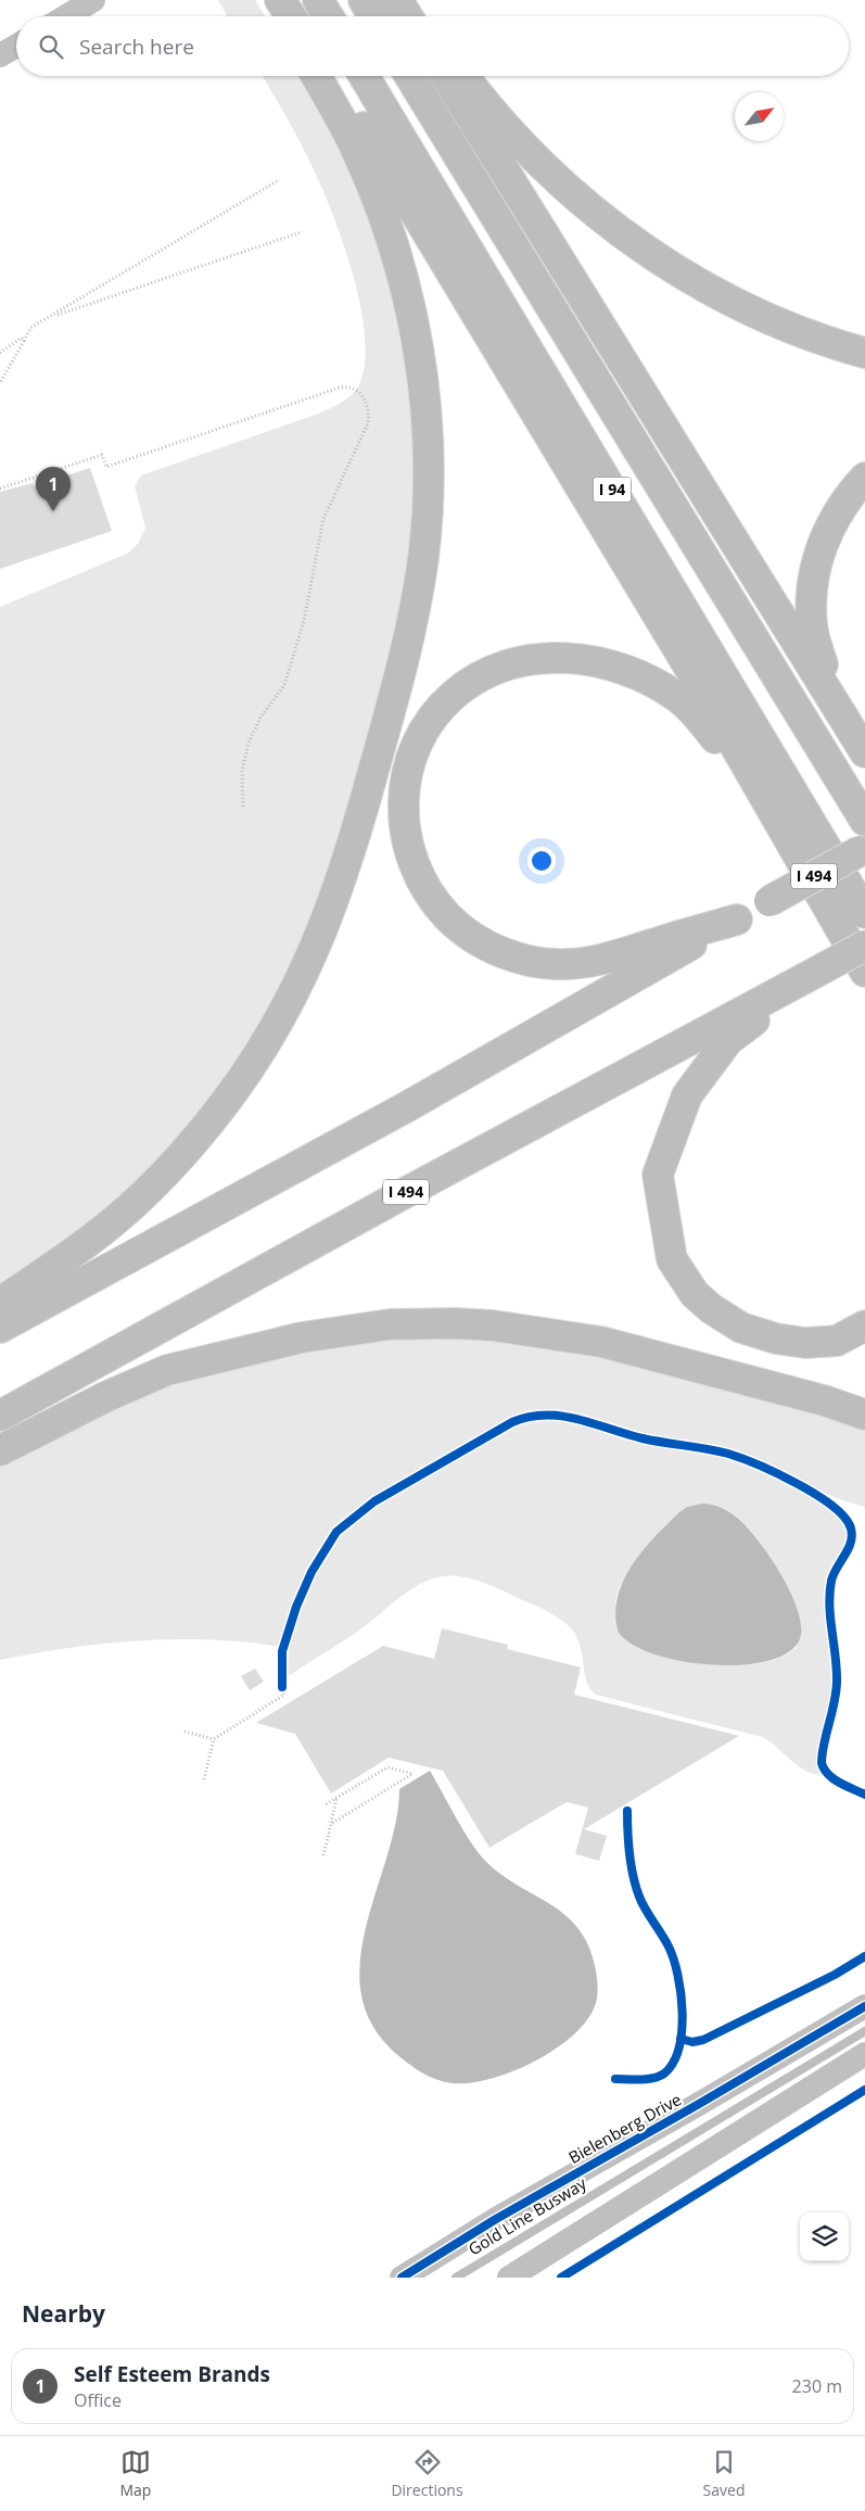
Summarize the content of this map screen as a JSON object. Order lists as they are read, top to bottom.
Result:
{
  "streets": {
    "highway": ["I 94", "I 494"],
    "street": ["Bielenberg Drive"],
    "lane": ["Gold Line Busway"]
  },
  "north": "top right",
  "page": {
    "search": "Search here",
    "pins": "1",
    "heading": "Nearby",
    "list": [
      {
        "mark": "1",
        "name": "Self Esteem Brands",
        "note": "Office",
        "value": "230 m"
      }
    ],
    "nav": ["Map", "Directions", "Saved"]
  }
}
